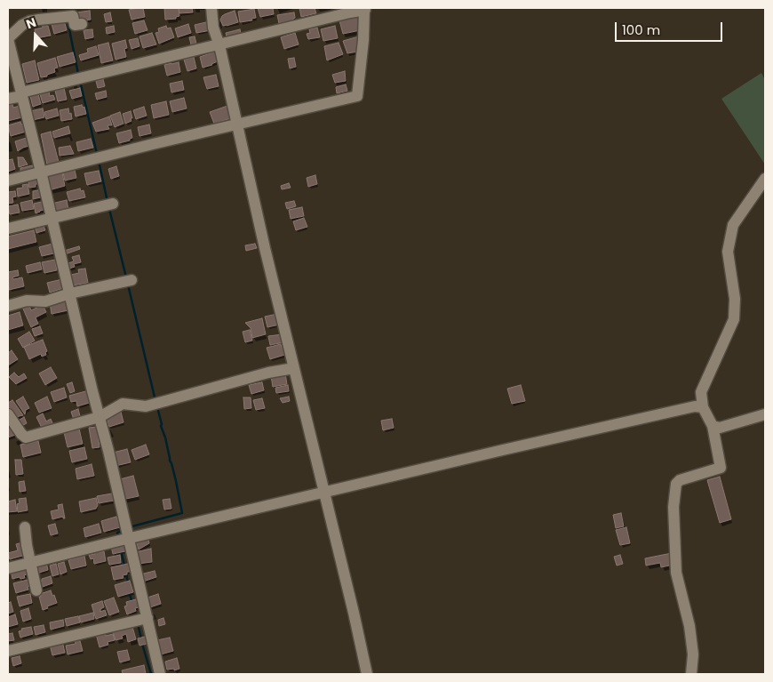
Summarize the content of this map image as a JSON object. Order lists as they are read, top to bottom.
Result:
{
  "scale_bar": "100 m",
  "north": "top"
}
